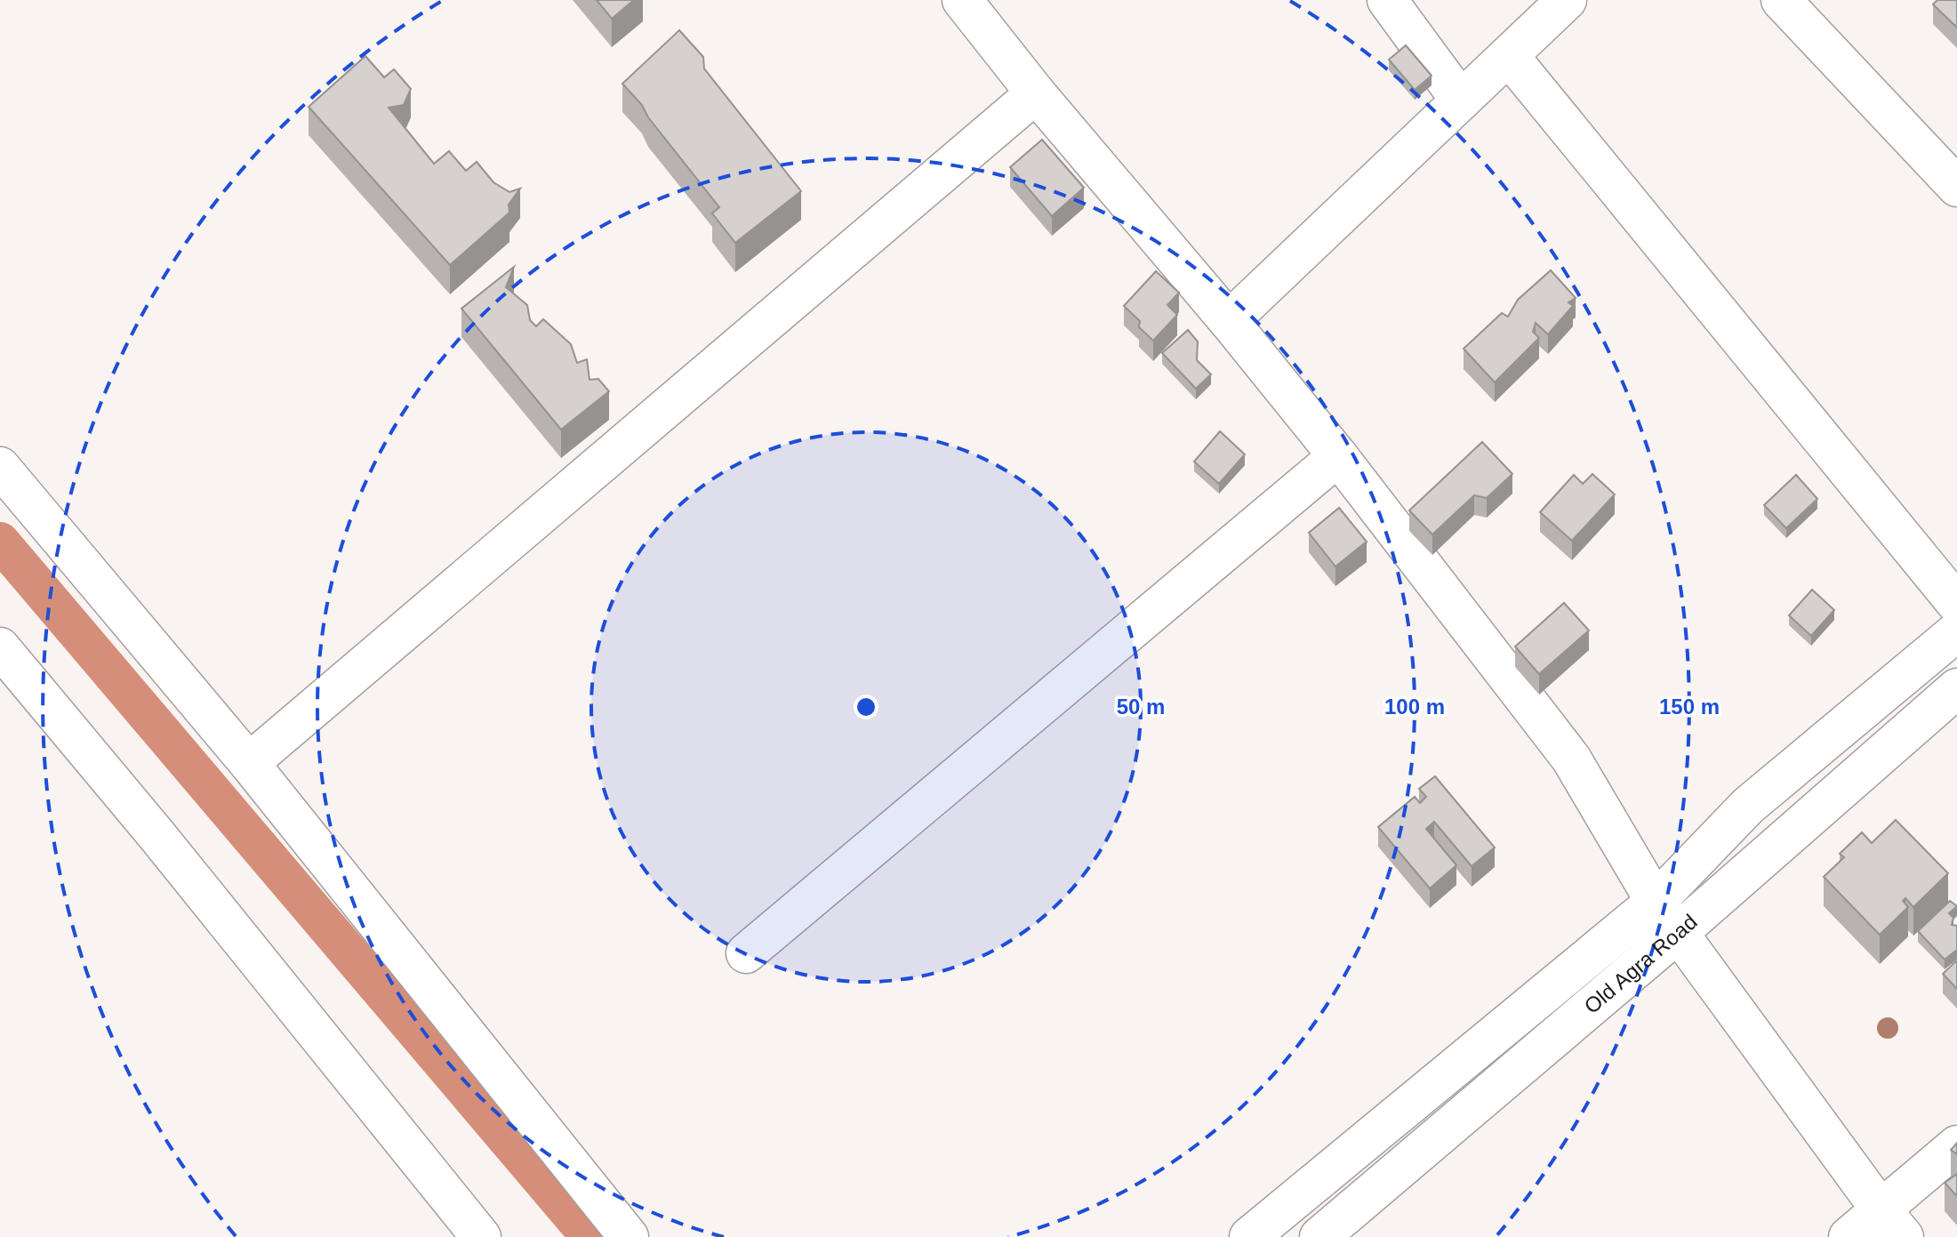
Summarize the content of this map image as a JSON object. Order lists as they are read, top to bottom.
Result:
{
  "streets": {
    "main road": ["Old Agra Road"]
  },
  "rings": ["50 m", "100 m", "150 m"]
}
